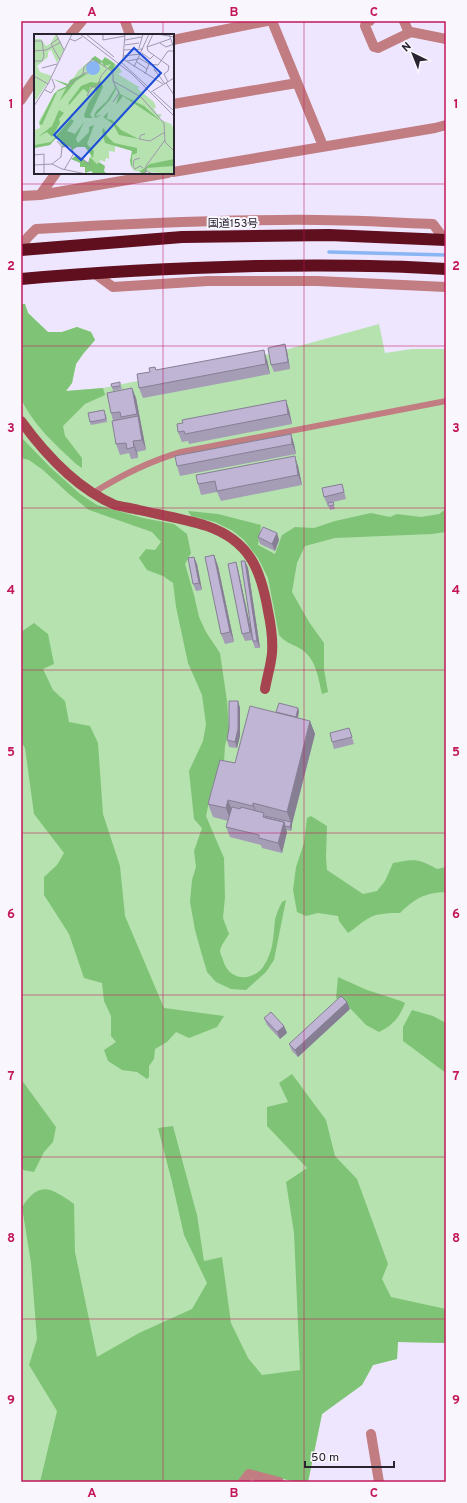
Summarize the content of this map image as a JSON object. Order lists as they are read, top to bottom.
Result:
{
  "streets": {
    "highway": ["国道153号"]
  },
  "scale_bar": "50 m",
  "north": "top left",
  "grid": {
    "columns": ["A", "B", "C"],
    "rows": [
      "1",
      "2",
      "3",
      "4",
      "5",
      "6",
      "7",
      "8",
      "9"
    ]
  }
}
